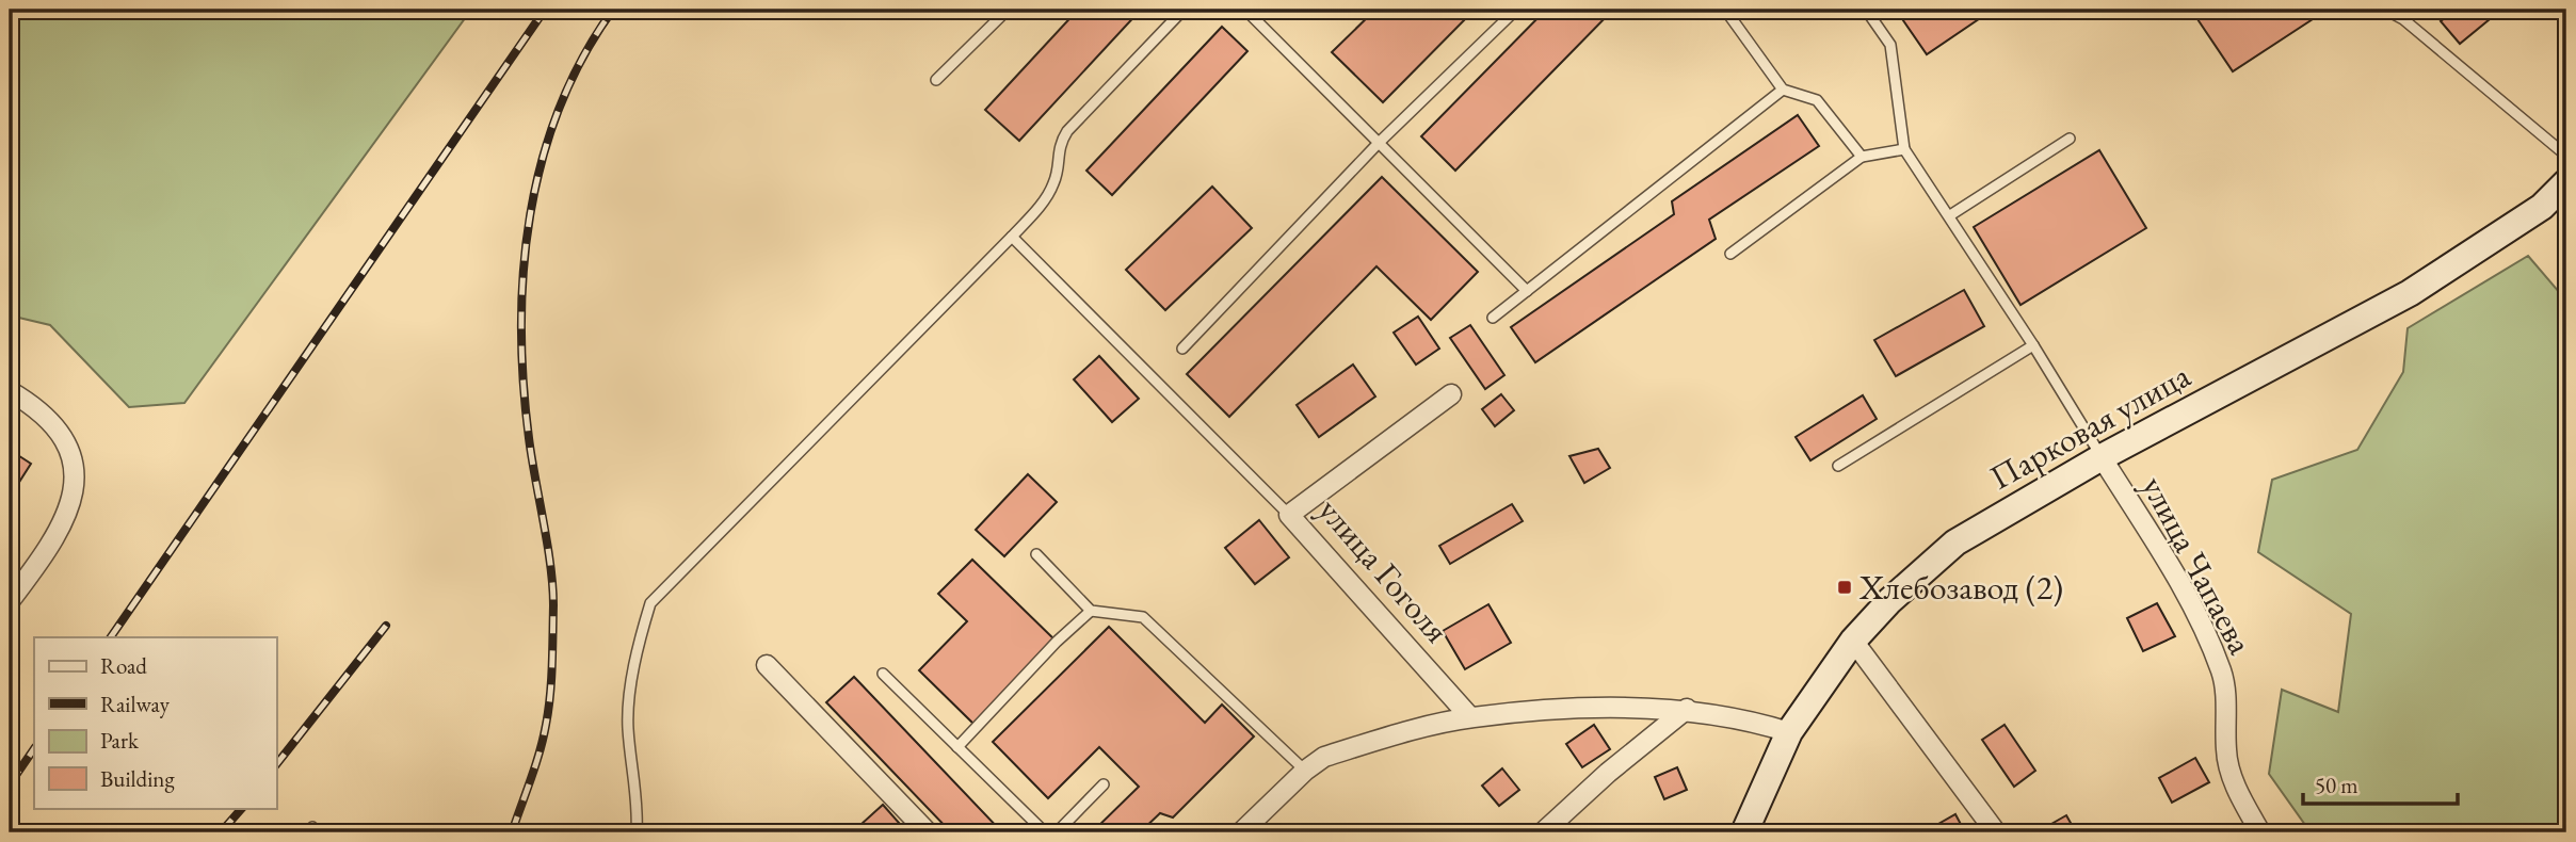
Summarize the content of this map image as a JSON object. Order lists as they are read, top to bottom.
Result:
{
  "streets": {
    "main road": ["Парковая улица"],
    "street": ["улица Чапаева", "улица Гоголя"]
  },
  "crossings": [
    ["Парковая улица", "улица Чапаева"]
  ],
  "places": {
    "transit": ["Хлебозавод (2)"]
  },
  "legend": [
    "Road",
    "Railway",
    "Park",
    "Building"
  ],
  "scale_bar": "50 m"
}
